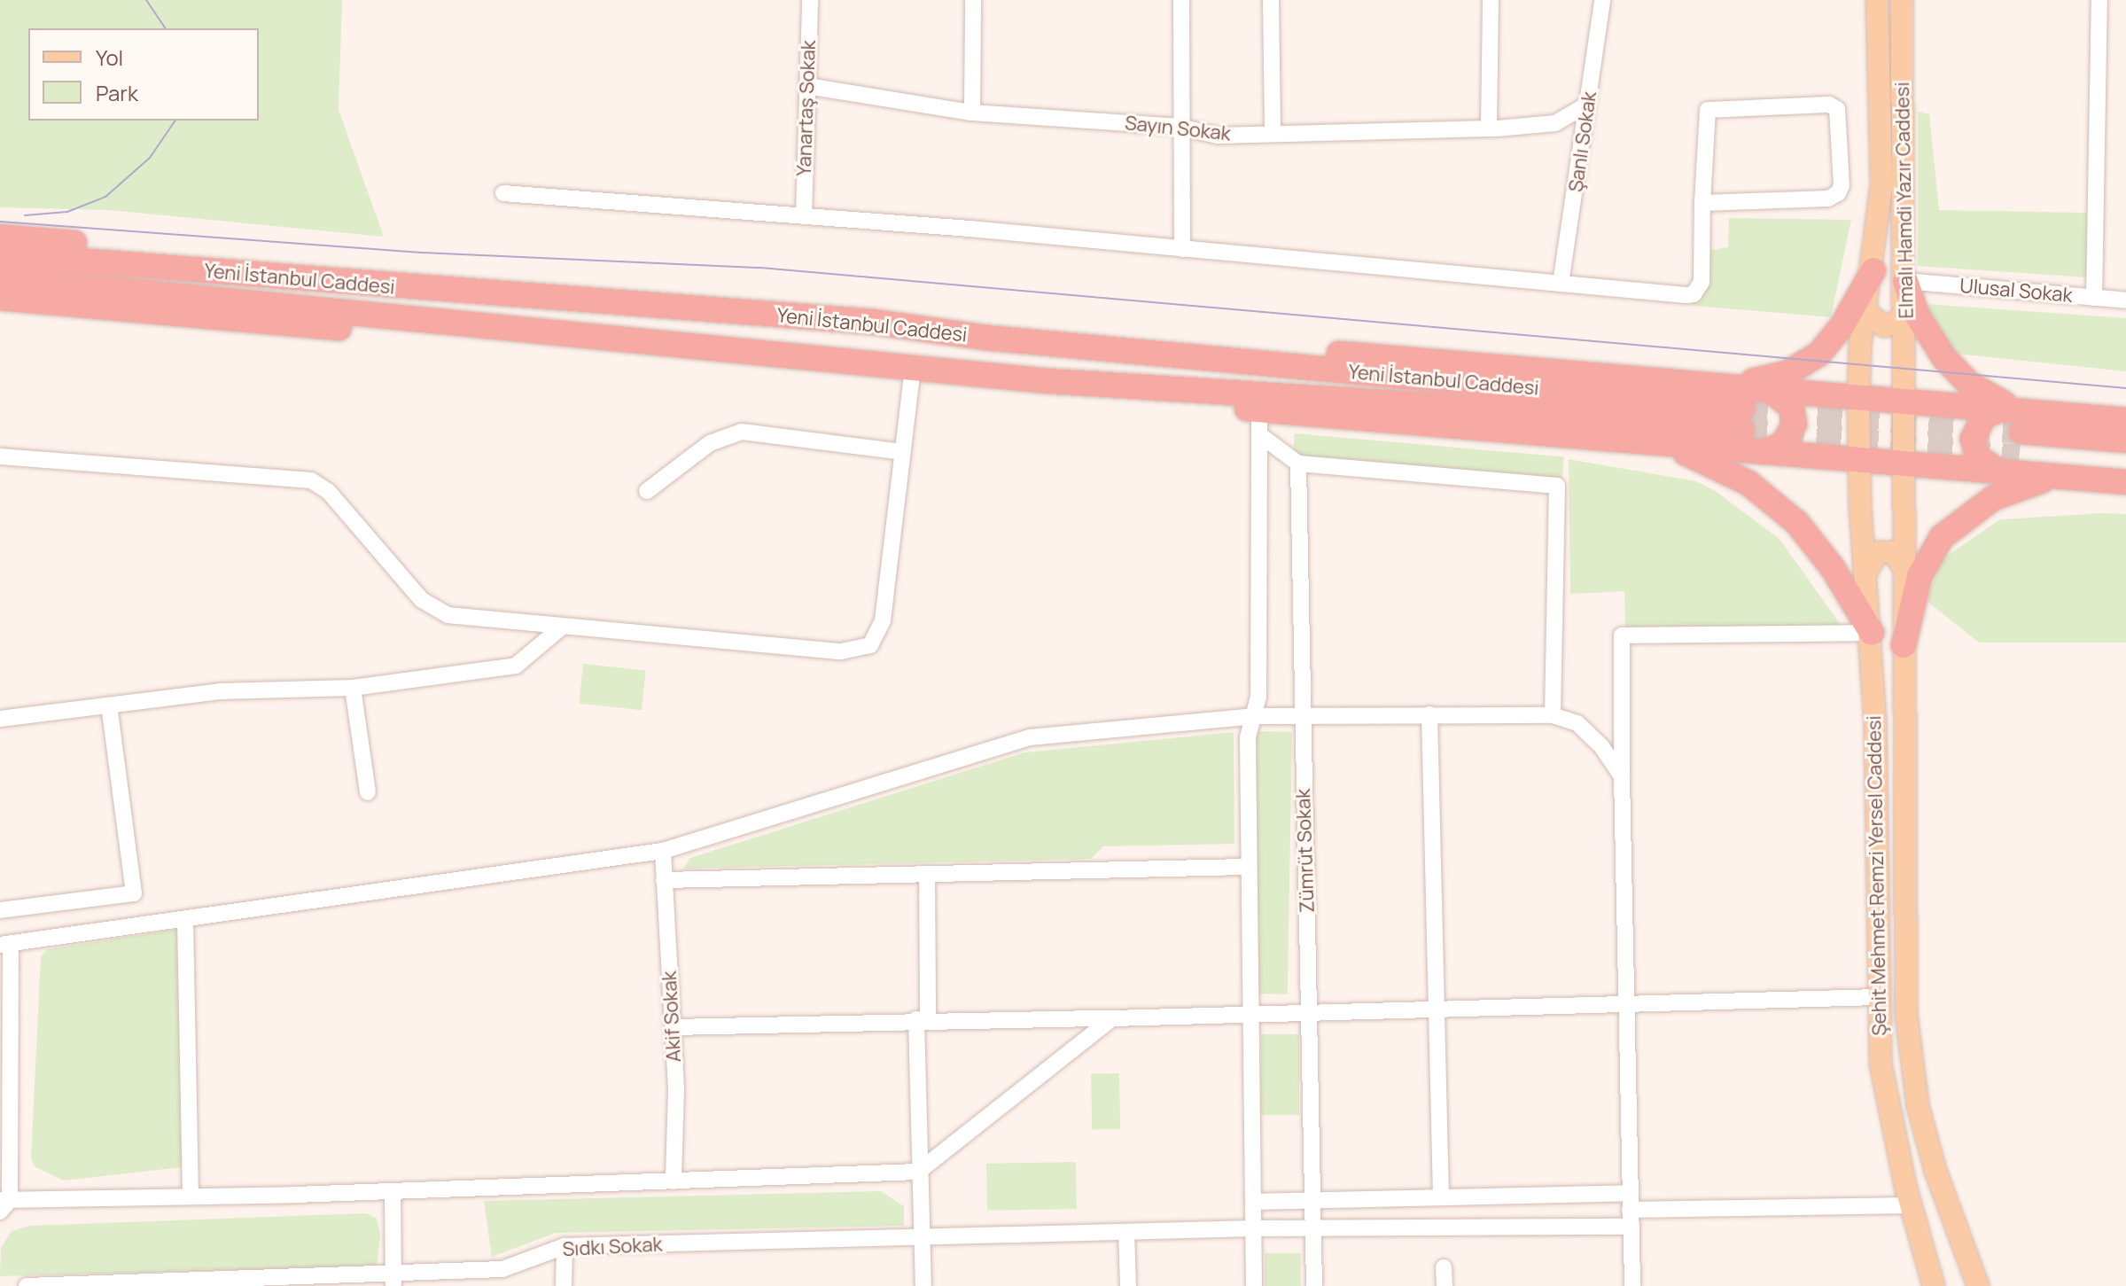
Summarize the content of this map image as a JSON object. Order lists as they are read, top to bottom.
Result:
{
  "streets": {
    "highway": ["Yeni İstanbul Caddesi"],
    "main road": ["Elmalı Hamdi Yazır Caddesi", "Şehit Mehmet Remzi Yersel Caddesi"],
    "street": [
      "Yanartaş Sokak",
      "Sayın Sokak",
      "Şanlı Sokak",
      "Ulusal Sokak",
      "Zümrüt Sokak",
      "Akif Sokak",
      "Sıdkı Sokak"
    ]
  },
  "crossings": [
    ["Yanartaş Sokak", "Sayın Sokak"],
    ["Sayın Sokak", "Şanlı Sokak"],
    ["Elmalı Hamdi Yazır Caddesi", "Ulusal Sokak"],
    ["Elmalı Hamdi Yazır Caddesi", "Şehit Mehmet Remzi Yersel Caddesi"],
    ["Zümrüt Sokak", "Sıdkı Sokak"]
  ],
  "legend": ["Yol", "Park"]
}
